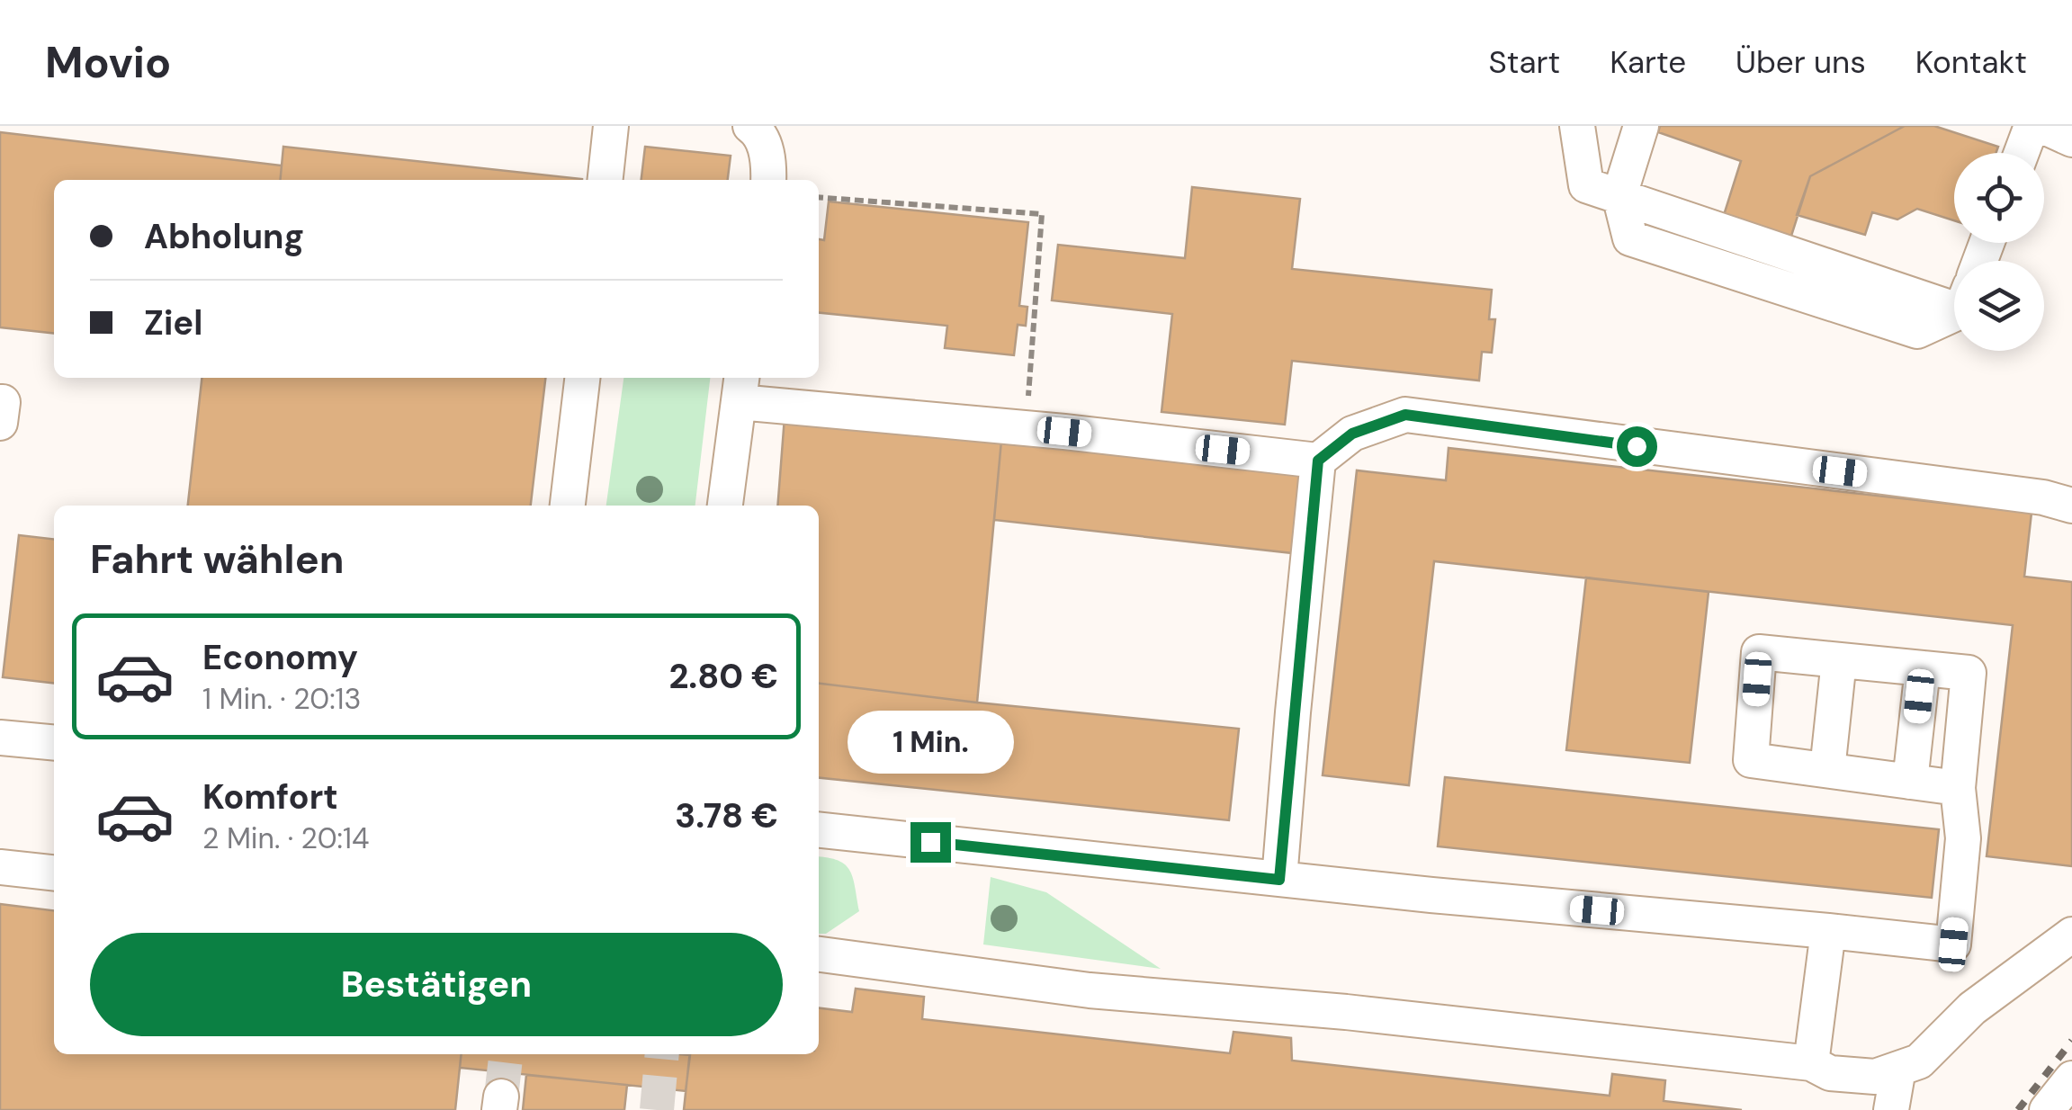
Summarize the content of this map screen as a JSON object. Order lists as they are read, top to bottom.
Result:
{
  "page": {
    "header": "Movio",
    "nav": [
      "Start",
      "Karte",
      "Über uns",
      "Kontakt"
    ],
    "banner": ["Abholung", "Ziel"],
    "heading": "Fahrt wählen",
    "list": [
      {
        "name": "Economy",
        "note": "1 Min. · 20:13",
        "value": "2.80 €"
      },
      {
        "name": "Komfort",
        "note": "2 Min. · 20:14",
        "value": "3.78 €"
      }
    ],
    "bubble": "1 Min.",
    "buttons": "Bestätigen"
  }
}
